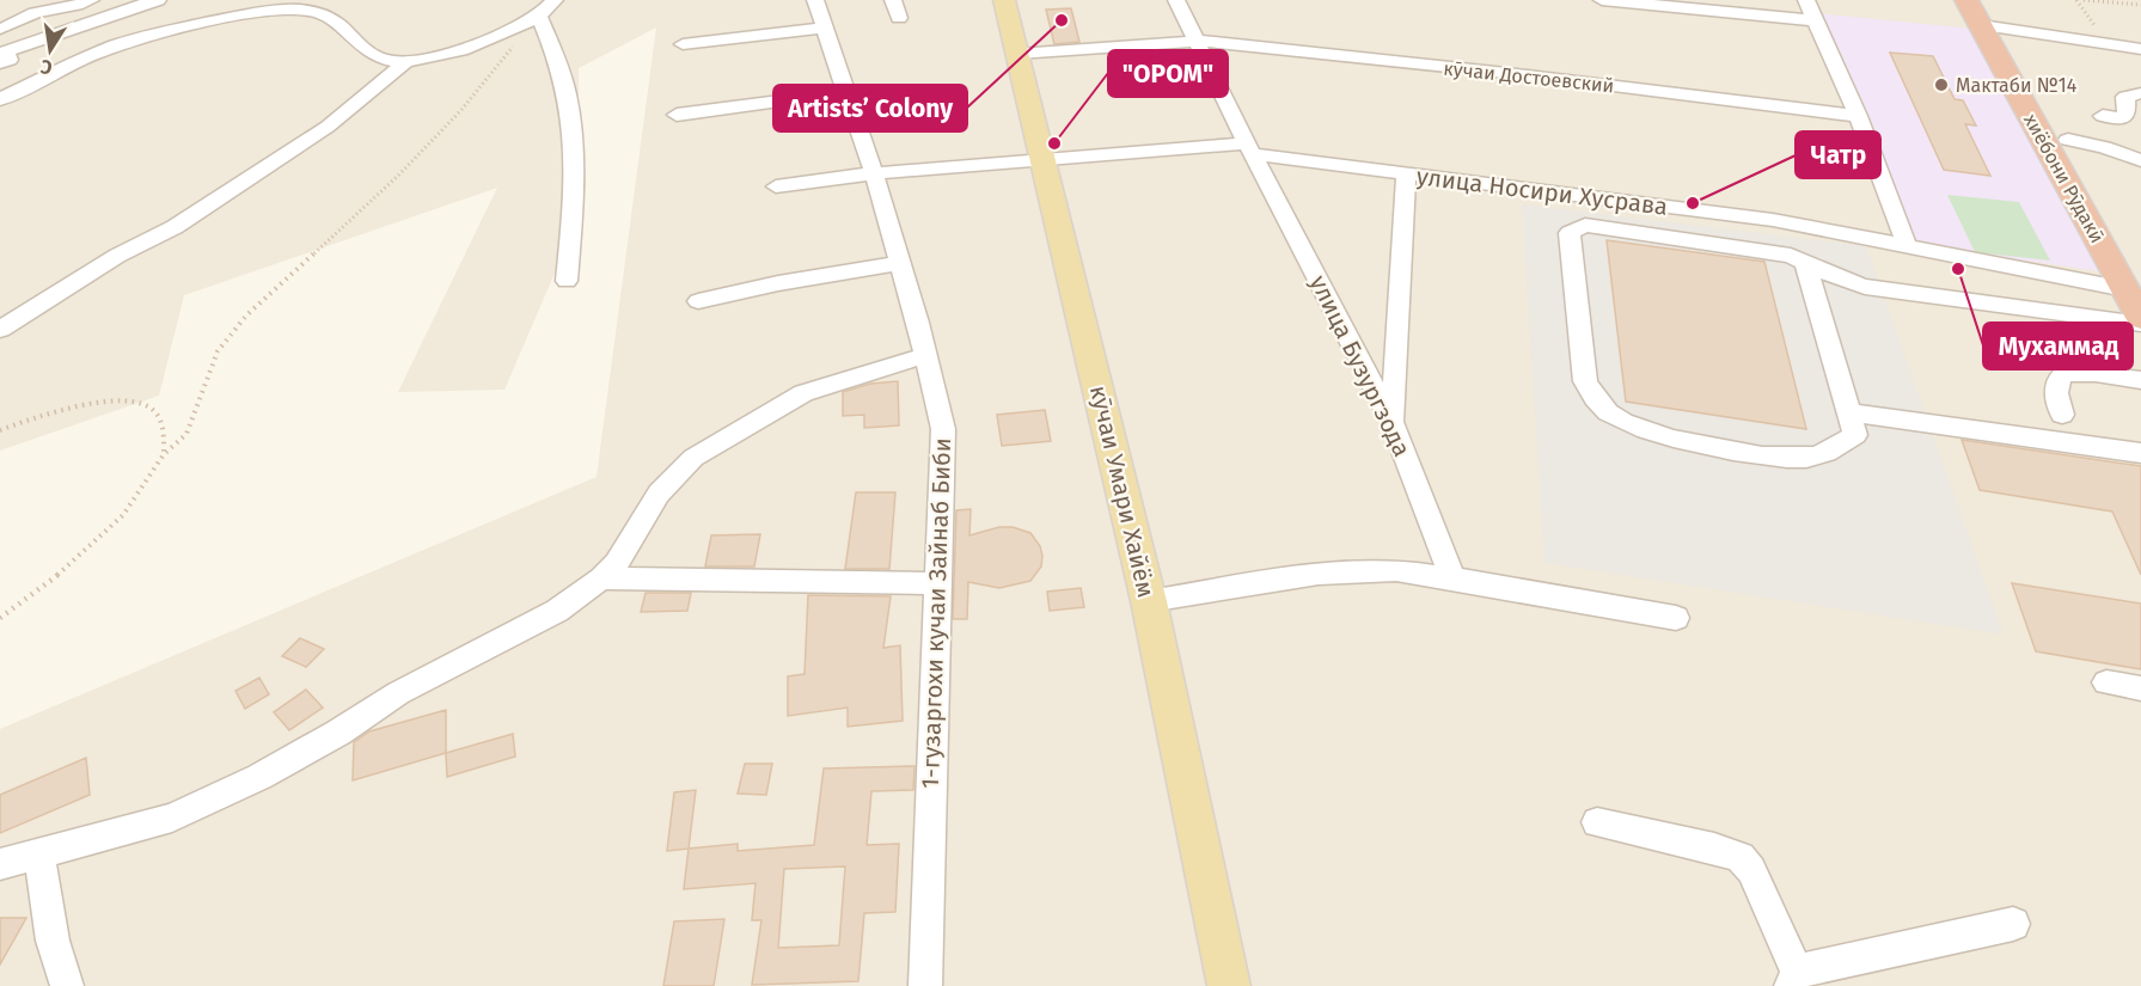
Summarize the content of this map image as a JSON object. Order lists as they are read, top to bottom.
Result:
{
  "streets": {
    "highway": ["хиёбони Рӯдакӣ"],
    "main road": ["кӯчаи Умари Хайём"],
    "street": [
      "кӯчаи Достоевский",
      "улица Носири Хусрава",
      "улица Бузургзода",
      "1-гузаргохи кучаи Зайнаб Биби"
    ]
  },
  "crossings": [
    ["кӯчаи Достоевский", "улица Бузургзода"],
    ["кӯчаи Достоевский", "кӯчаи Умари Хайём"],
    ["хиёбони Рӯдакӣ", "улица Носири Хусрава"],
    ["улица Носири Хусрава", "улица Бузургзода"],
    ["улица Носири Хусрава", "кӯчаи Умари Хайём"],
    ["улица Носири Хусрава", "1-гузаргохи кучаи Зайнаб Биби"]
  ],
  "places": [
    "Artists’ Colony",
    "Мактаби №14",
    "\"OPOM\"",
    "Чатр",
    "Мухаммад"
  ],
  "north": "bottom"
}
